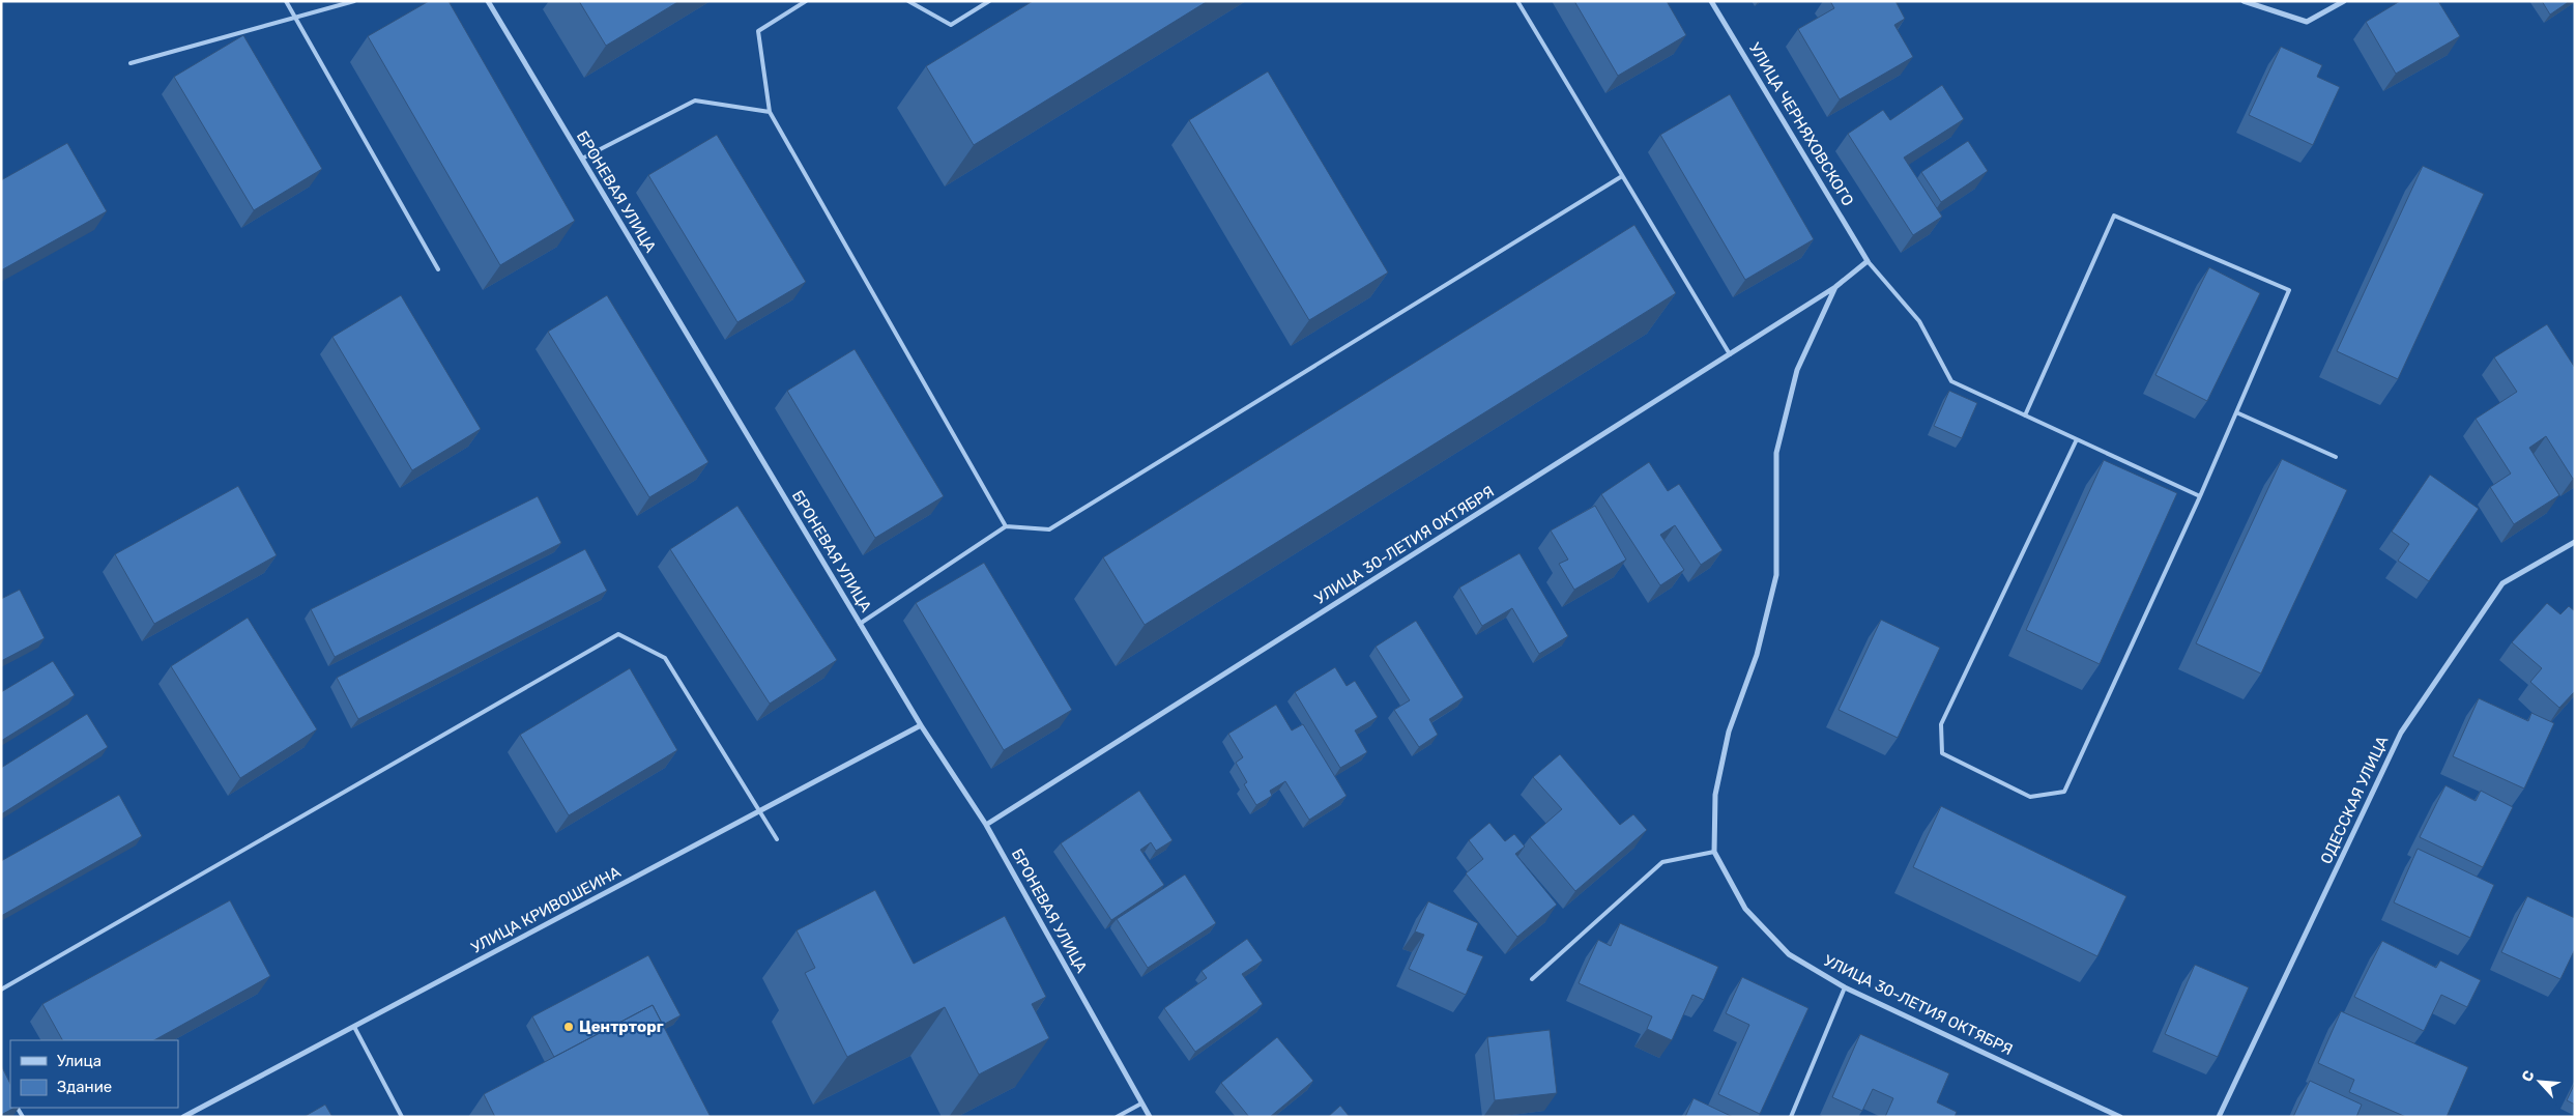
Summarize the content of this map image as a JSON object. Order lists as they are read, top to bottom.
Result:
{
  "streets": {
    "street": [
      "УЛИЦА ЧЕРНЯХОВСКОГО",
      "БРОНЕВАЯ УЛИЦА",
      "УЛИЦА 30-ЛЕТИЯ ОКТЯБРЯ",
      "ОДЕССКАЯ УЛИЦА",
      "УЛИЦА КРИВОШЕИНА"
    ]
  },
  "crossings": [
    ["УЛИЦА ЧЕРНЯХОВСКОГО", "УЛИЦА 30-ЛЕТИЯ ОКТЯБРЯ"],
    ["БРОНЕВАЯ УЛИЦА", "УЛИЦА 30-ЛЕТИЯ ОКТЯБРЯ"],
    ["БРОНЕВАЯ УЛИЦА", "УЛИЦА КРИВОШЕИНА"]
  ],
  "places": ["Центрторг"],
  "legend": ["Улица", "Здание"],
  "north": "top left"
}
